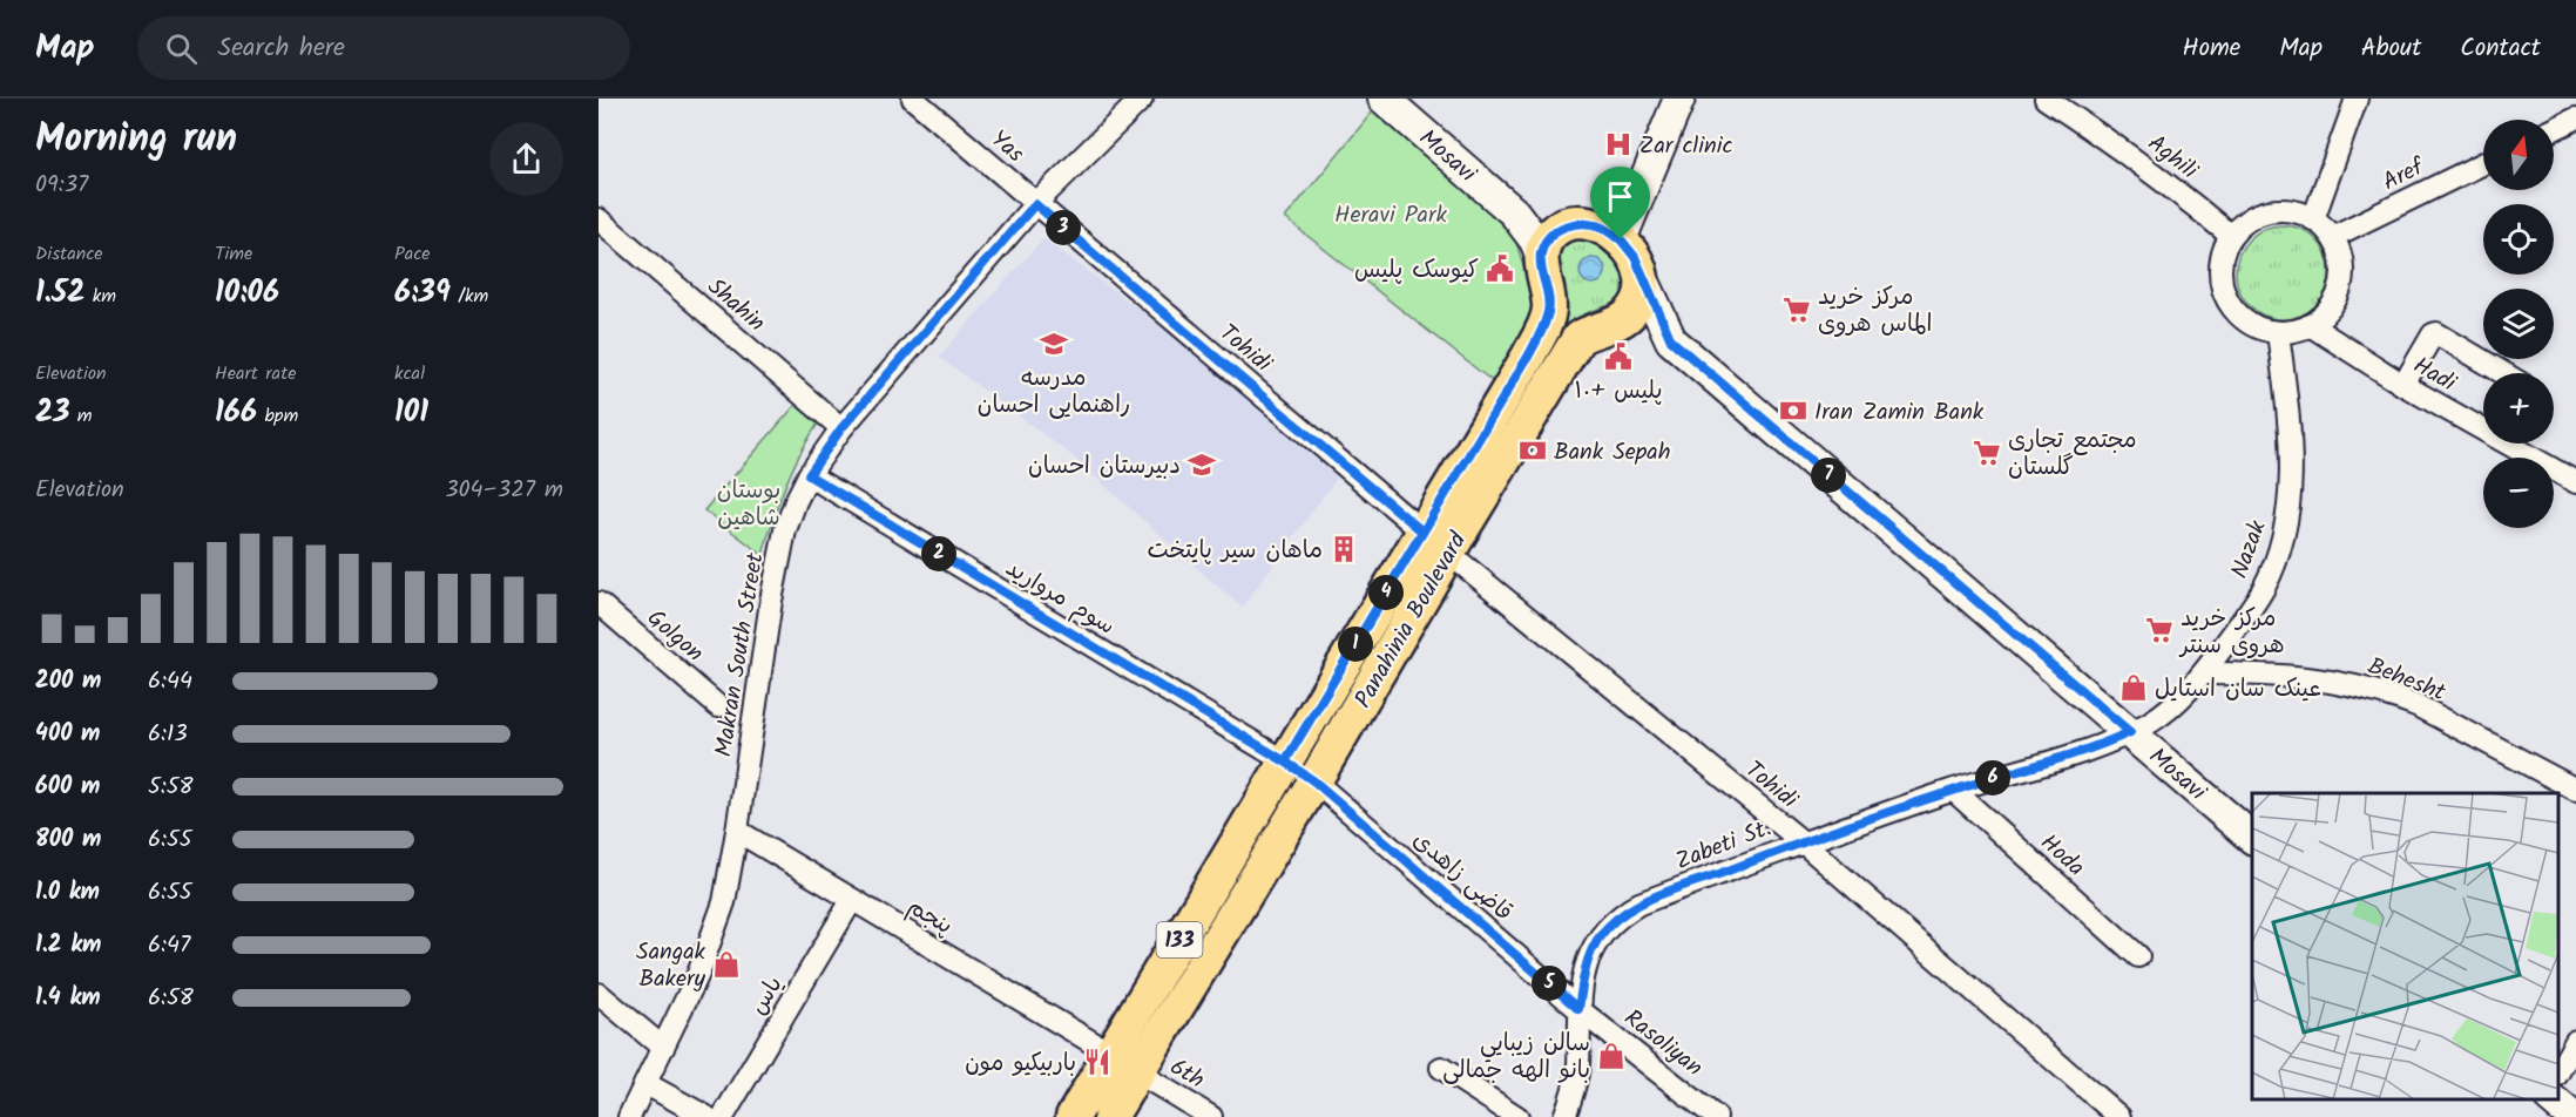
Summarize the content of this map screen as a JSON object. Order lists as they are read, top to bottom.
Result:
{
  "streets": {
    "main road": ["Mosavi", "Panahinia Boulevard", "133"],
    "street": [
      "Yas",
      "Aghili",
      "Aref",
      "Shahin",
      "Tohidi",
      "Hadi",
      "Nazak",
      "سوم مروارید",
      "Golgon",
      "Makran South Street",
      "Behesht",
      "Zabeti St.",
      "Hoda",
      "قاضی زاهدی",
      "پنجم",
      "یاس",
      "Rasoliyan",
      "6th"
    ]
  },
  "crossings": [
    ["Yas", "Tohidi"],
    ["Yas", "Makran South Street"],
    ["Mosavi", "Nazak"],
    ["Mosavi", "Panahinia Boulevard"],
    ["Mosavi", "Zabeti St."],
    ["Aghili", "Aref"],
    ["Aghili", "Hadi"],
    ["Aghili", "Nazak"],
    ["Aref", "Hadi"],
    ["Aref", "Nazak"],
    ["Shahin", "Makran South Street"],
    ["Tohidi", "Panahinia Boulevard"],
    ["Tohidi", "Makran South Street"],
    ["Tohidi", "Zabeti St."],
    ["Hadi", "Nazak"],
    ["Nazak", "Behesht"],
    ["Nazak", "Zabeti St."],
    ["سوم مروارید", "Panahinia Boulevard"],
    ["سوم مروارید", "Makran South Street"],
    ["Panahinia Boulevard", "قاضی زاهدی"],
    ["Panahinia Boulevard", "6th"],
    ["Makran South Street", "پنجم"],
    ["Zabeti St.", "Hoda"],
    ["Zabeti St.", "قاضی زاهدی"],
    ["Zabeti St.", "Rasoliyan"],
    ["قاضی زاهدی", "Rasoliyan"],
    ["پنجم", "یاس"]
  ],
  "parks": ["Heravi Park", "بوستان شاهین"],
  "places": {
    "hospital": ["Zar clinic"],
    "public building": ["کیوسک پلیس", "پلیس +۱۰"],
    "supermarket": ["مرکز خرید الماس هروی", "مجتمع تجاری گلستان", "مرکز خرید هروی سنتر"],
    "school or university": ["مدرسه راهنمایی احسان", "دبیرستان احسان"],
    "bank": ["Iran Zamin Bank", "Bank Sepah"],
    "building": ["ماهان سیر پایتخت"],
    "shop": ["عینک سان استایل", "Sangak Bakery", "سالن زيبايي بانو الهه جمالی"],
    "restaurant": ["باربیکیو مون"]
  },
  "north": "top",
  "page": {
    "header": "Map",
    "search": "Search here",
    "nav": [
      "Home",
      "Map",
      "About",
      "Contact"
    ],
    "heading": ["Morning run", "09:37"],
    "map_buttons": ["+", "−"],
    "pins": [
      "3",
      "7",
      "2",
      "4",
      "1",
      "6",
      "5"
    ],
    "stats": [
      ["Distance", "1.52 km"],
      ["Time", "10:06"],
      ["Pace", "6:39 /km"],
      ["Elevation", "23 m"],
      ["Heart rate", "166 bpm"],
      ["kcal", "101"]
    ],
    "chart": ["Elevation", "304–327 m"],
    "list": [
      {
        "name": "200 m",
        "note": "6:44"
      },
      {
        "name": "400 m",
        "note": "6:13"
      },
      {
        "name": "600 m",
        "note": "5:58"
      },
      {
        "name": "800 m",
        "note": "6:55"
      },
      {
        "name": "1.0 km",
        "note": "6:55"
      },
      {
        "name": "1.2 km",
        "note": "6:47"
      },
      {
        "name": "1.4 km",
        "note": "6:58"
      }
    ]
  }
}
